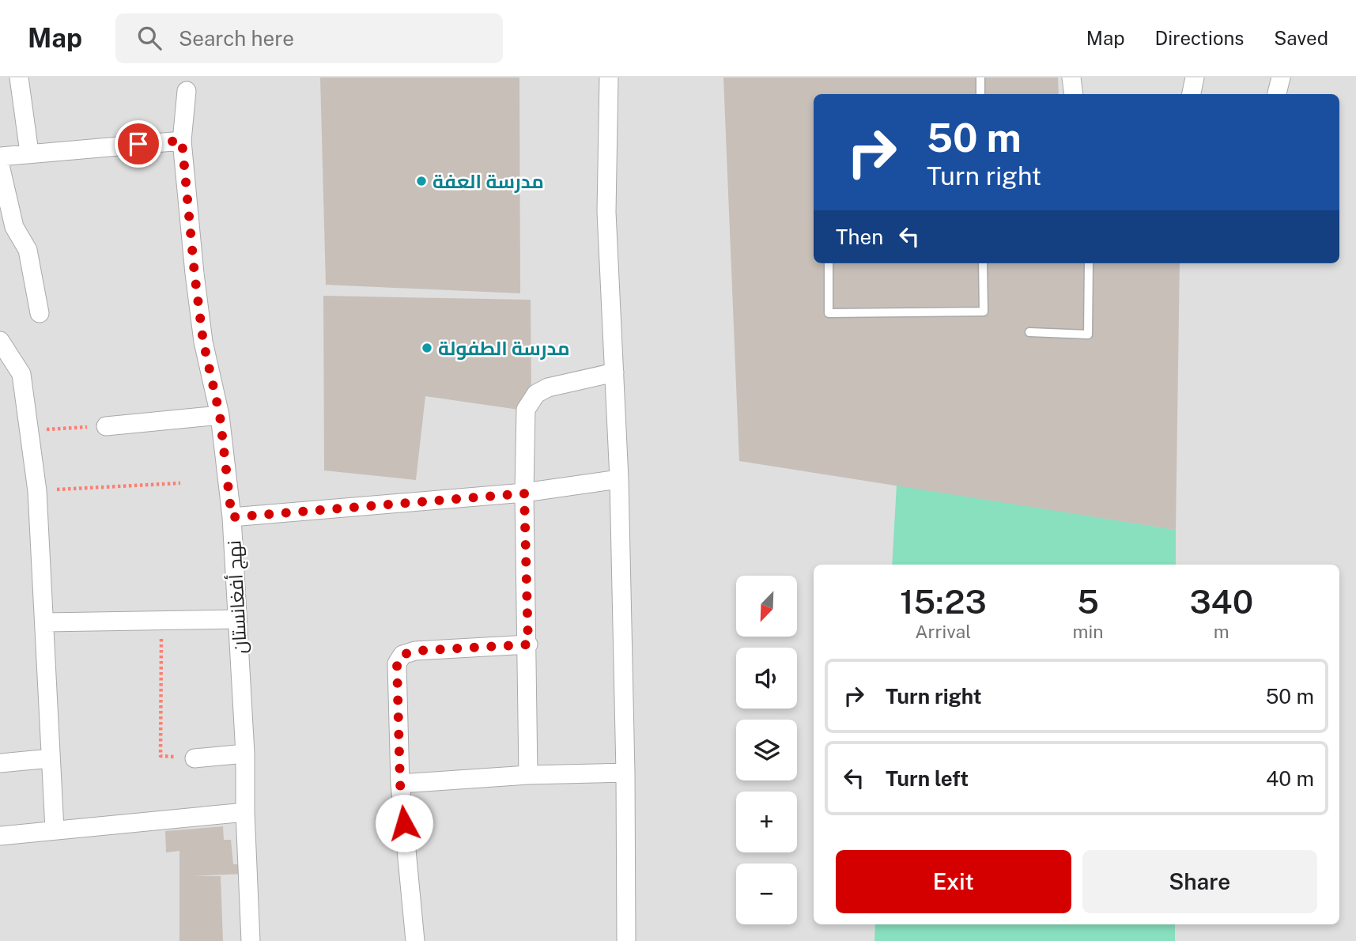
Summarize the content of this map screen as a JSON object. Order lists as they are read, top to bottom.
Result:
{
  "streets": {
    "street": ["نهج أفغانستان"]
  },
  "places": ["مدرسة العفة", "مدرسة الطفولة"],
  "north": "bottom left",
  "page": {
    "header": "Map",
    "search": "Search here",
    "nav": ["Map", "Directions", "Saved"],
    "turn": ["50 m", "Turn right"],
    "then": "Then",
    "eta": [
      "15:23",
      "Arrival",
      "5",
      "min",
      "340",
      "m"
    ],
    "map_buttons": ["+", "−"],
    "list": [
      {
        "name": "Turn right",
        "value": "50 m"
      },
      {
        "name": "Turn left",
        "value": "40 m"
      }
    ],
    "buttons": ["Exit", "Share"]
  }
}
